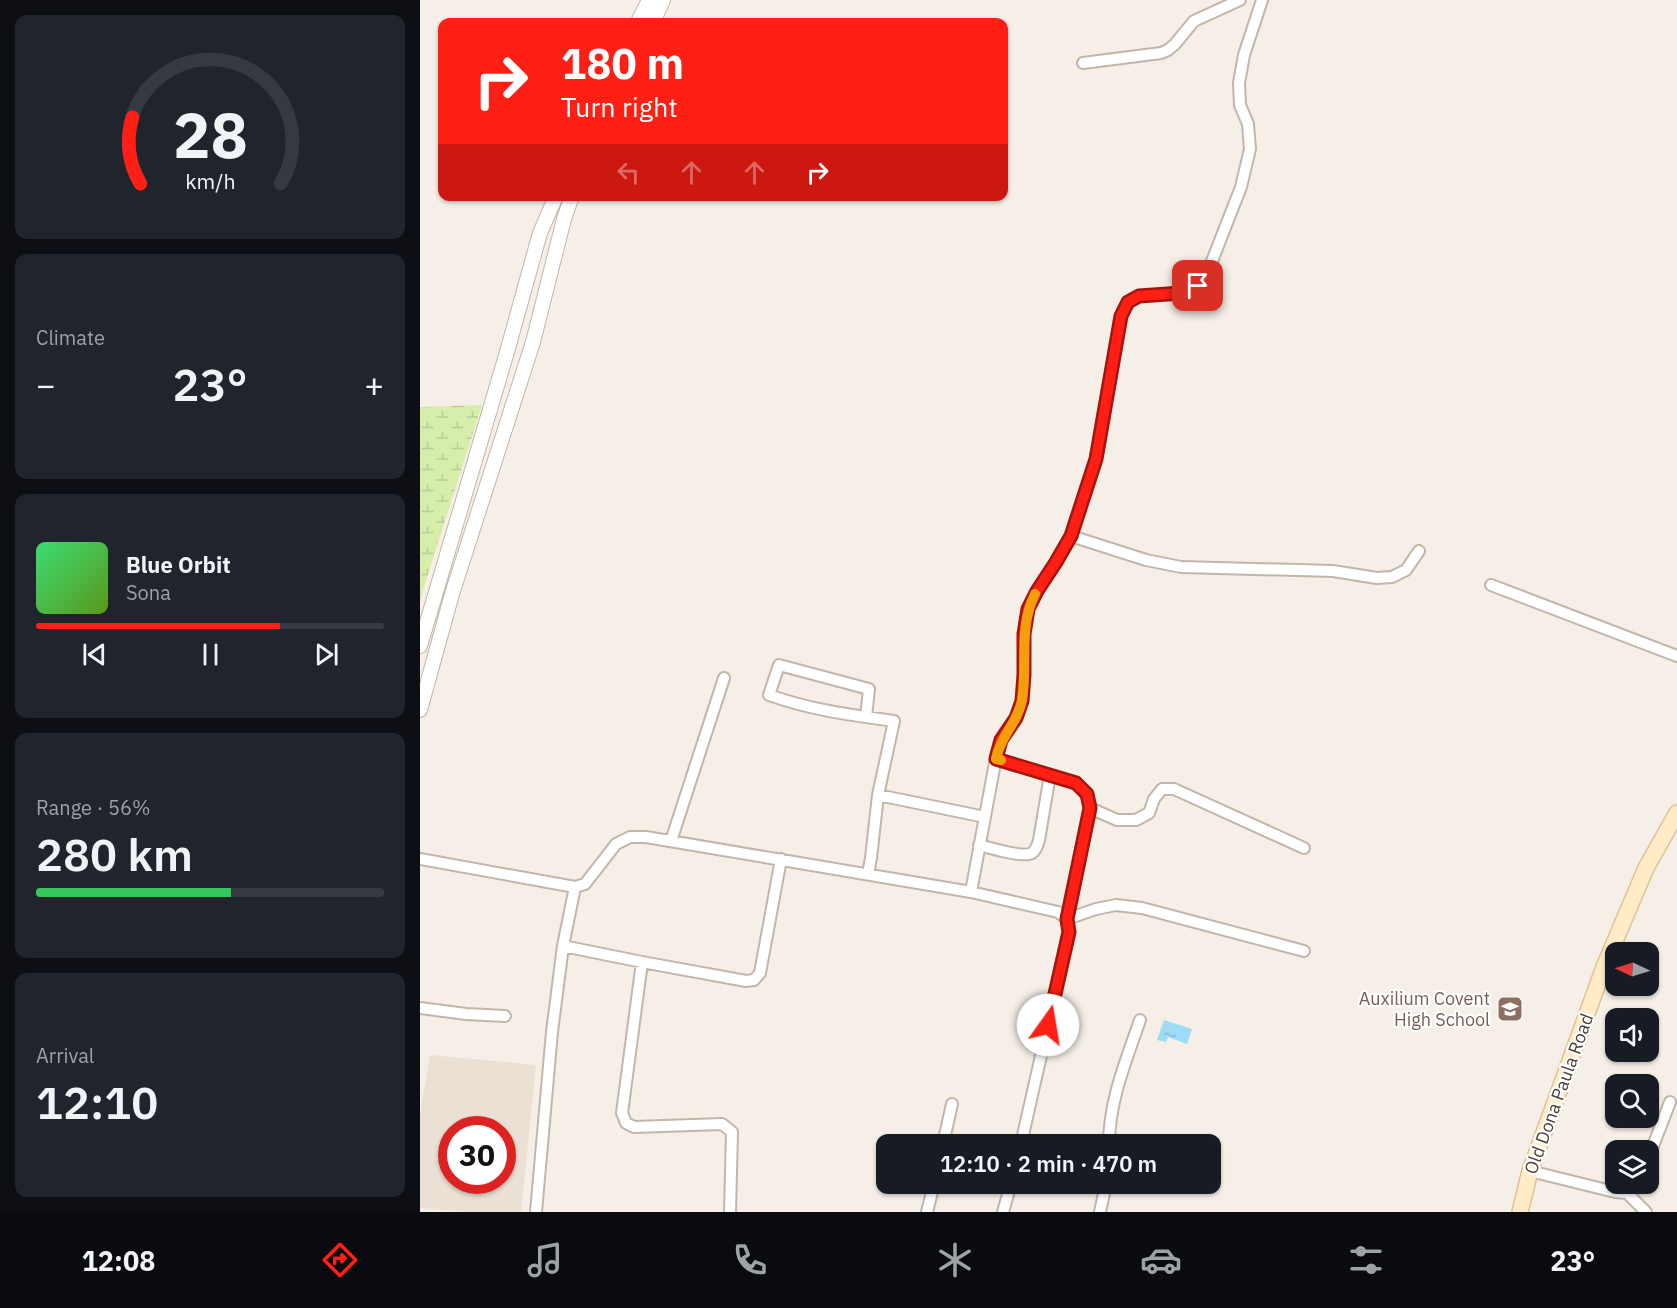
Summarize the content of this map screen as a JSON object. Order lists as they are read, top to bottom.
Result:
{
  "streets": {
    "main road": ["Old Dona Paula Road"]
  },
  "places": {
    "school or university": ["Auxilium Covent High School"]
  },
  "north": "left",
  "page": {
    "turn": ["180 m", "Turn right"],
    "tile": [
      "Climate",
      ["Range · 56%", "280 km"],
      ["Arrival", "12:10"]
    ],
    "heat": ["−", "23°", "+"],
    "song": ["Blue Orbit", "Sona"],
    "limit": "30",
    "trip": "12:10 · 2 min · 470 m",
    "tabs": ["12:08", "23°"],
    "gauge": ["28", "km/h"]
  }
}
